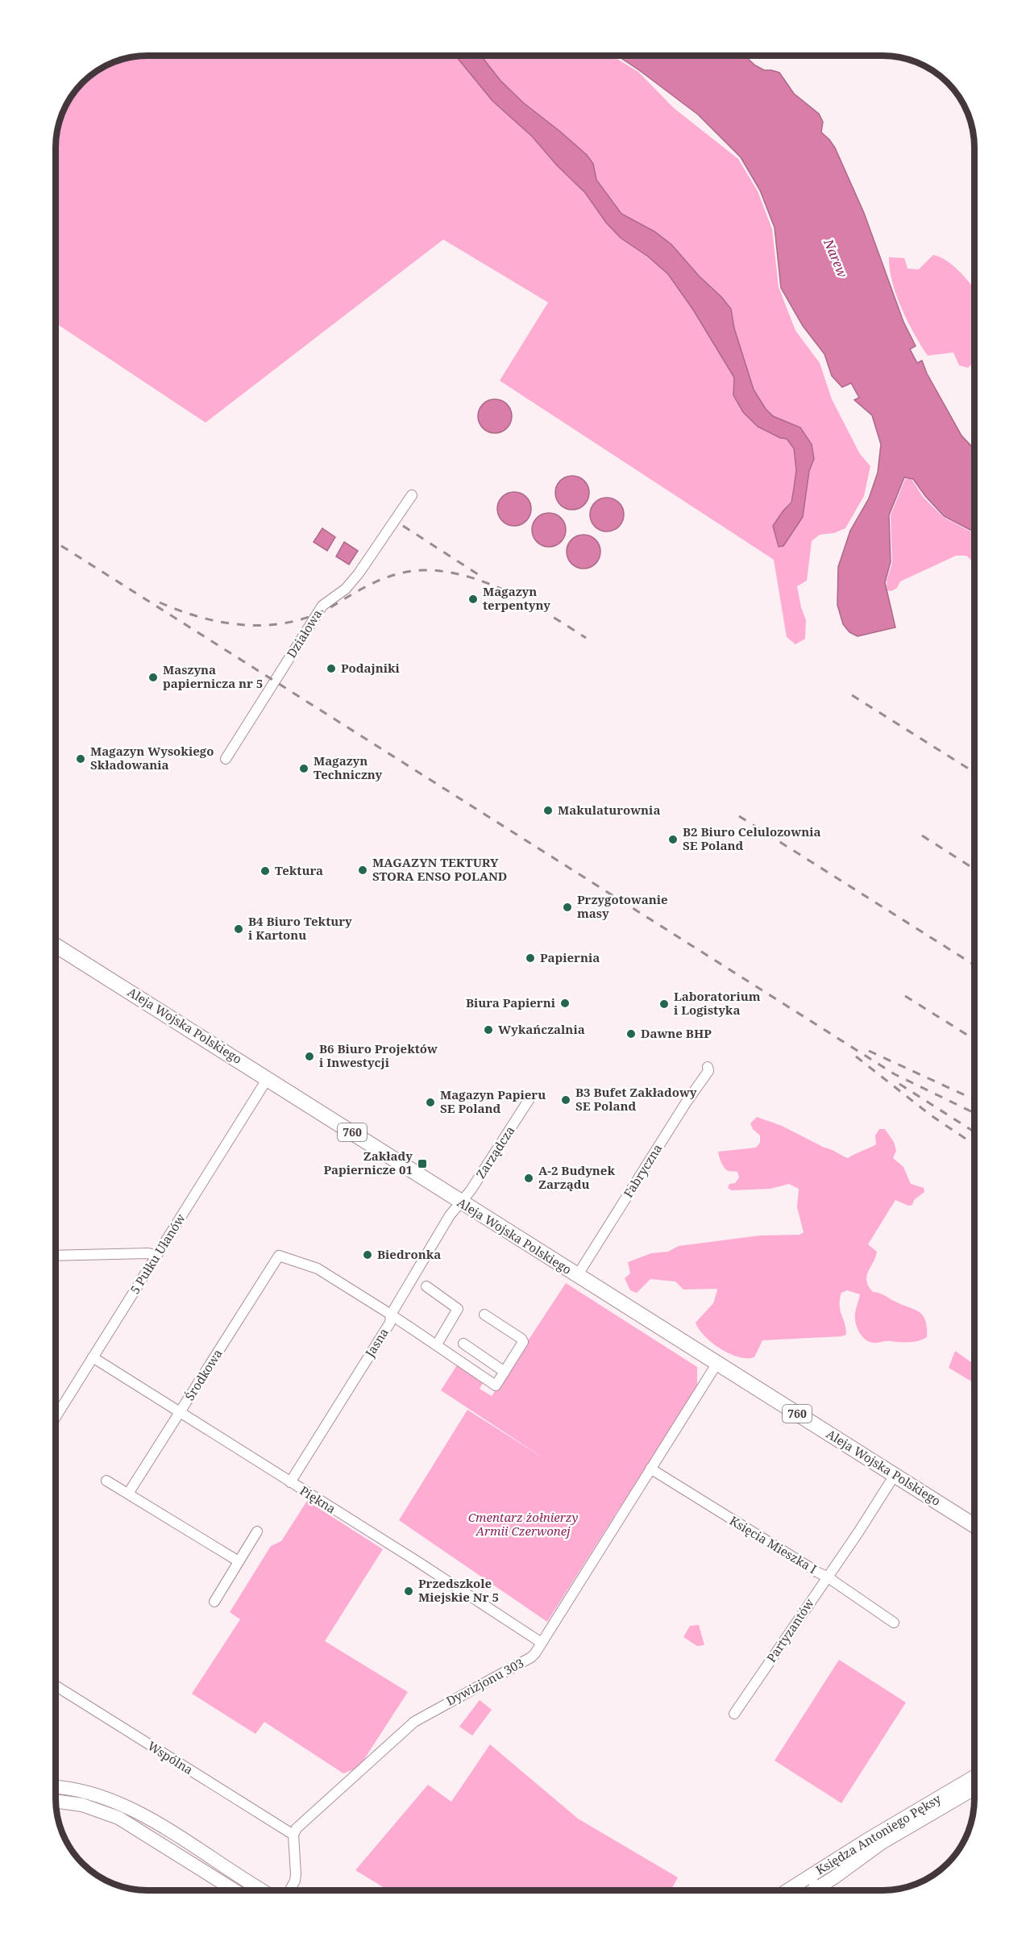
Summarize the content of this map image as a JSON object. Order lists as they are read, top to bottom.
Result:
{
  "streets": {
    "main road": ["Aleja Wojska Polskiego", "760", "Księdza Antoniego Pęksy"],
    "street": [
      "Działowa",
      "Zarządcza",
      "Fabryczna",
      "5 Pułku Ułanów",
      "Jasna",
      "Środkowa",
      "Piękna",
      "Księcia Mieszka I",
      "Partyzantów",
      "Dywizjonu 303",
      "Wspólna"
    ]
  },
  "crossings": [
    ["Aleja Wojska Polskiego", "Zarządcza"],
    ["Aleja Wojska Polskiego", "Fabryczna"],
    ["Aleja Wojska Polskiego", "5 Pułku Ułanów"],
    ["Aleja Wojska Polskiego", "Jasna"],
    ["Aleja Wojska Polskiego", "Partyzantów"],
    ["Aleja Wojska Polskiego", "Dywizjonu 303"],
    ["Zarządcza", "Jasna"],
    ["5 Pułku Ułanów", "Piękna"],
    ["Jasna", "Środkowa"],
    ["Jasna", "Piękna"],
    ["Środkowa", "Piękna"],
    ["Piękna", "Dywizjonu 303"],
    ["Księcia Mieszka I", "Partyzantów"],
    ["Księcia Mieszka I", "Dywizjonu 303"],
    ["Dywizjonu 303", "Wspólna"]
  ],
  "water": ["Narew"],
  "parks": ["Cmentarz żołnierzy Armii Czerwonej"],
  "places": {
    "other": [
      "Magazyn terpentyny",
      "Podajniki",
      "Maszyna papiernicza nr 5",
      "Magazyn Wysokiego Składowania",
      "Magazyn Techniczny",
      "Makulaturownia",
      "B2 Biuro Celulozownia SE Poland",
      "MAGAZYN TEKTURY STORA ENSO POLAND",
      "Tektura",
      "Przygotowanie masy",
      "B4 Biuro Tektury i Kartonu",
      "Papiernia",
      "Biura Papierni",
      "Laboratorium i Logistyka",
      "Wykańczalnia",
      "Dawne BHP",
      "B6 Biuro Projektów i Inwestycji",
      "B3 Bufet Zakładowy SE Poland",
      "Magazyn Papieru SE Poland",
      "A-2 Budynek Zarządu",
      "Biedronka",
      "Przedszkole Miejskie Nr 5"
    ],
    "transit": ["Zakłady Papiernicze 01"]
  }
}
